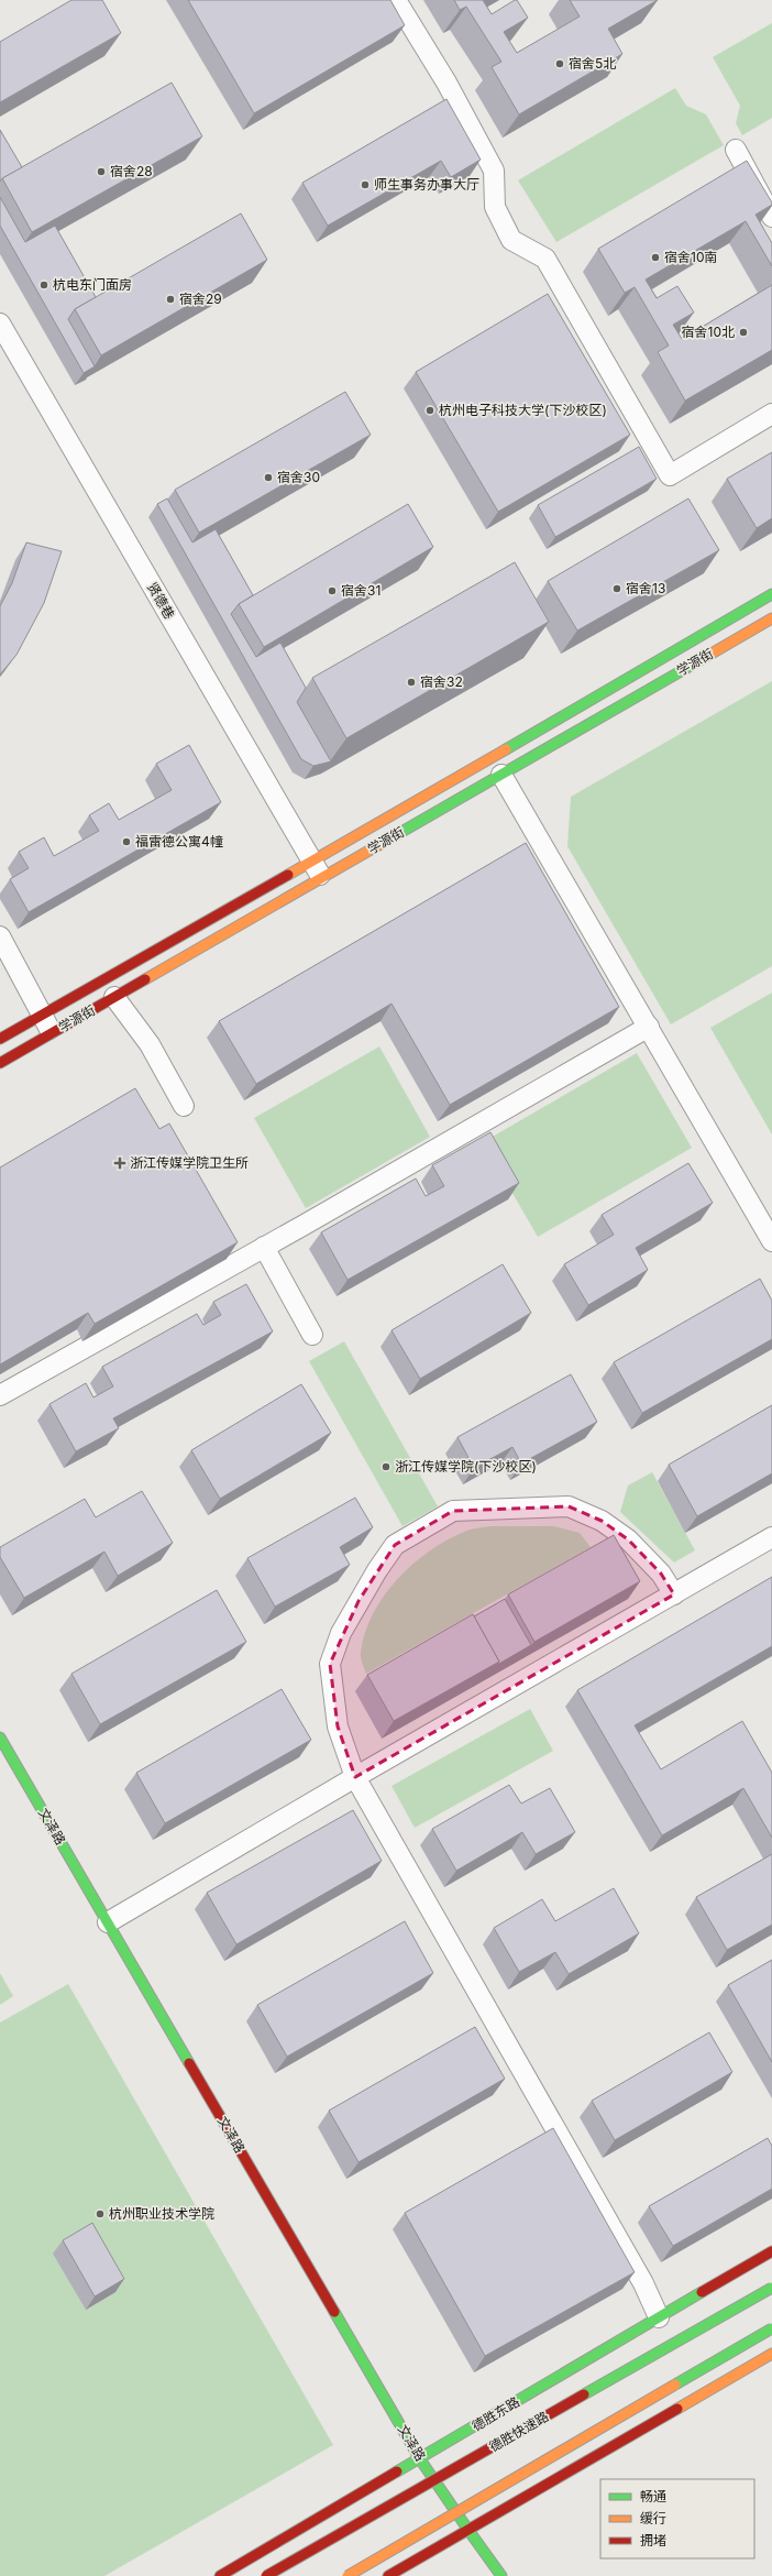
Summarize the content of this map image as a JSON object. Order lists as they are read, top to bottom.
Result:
{
  "streets": {
    "main road": [
      "学源街",
      "文泽路",
      "德胜东路",
      "德胜快速路"
    ],
    "street": ["贤德巷"]
  },
  "crossings": [
    ["贤德巷", "学源街"],
    ["文泽路", "德胜东路"]
  ],
  "places": {
    "other": [
      "宿舍5北",
      "宿舍28",
      "师生事务办事大厅",
      "宿舍10南",
      "杭电东门面房",
      "宿舍29",
      "宿舍10北",
      "杭州电子科技大学(下沙校区)",
      "宿舍30",
      "宿舍13",
      "宿舍31",
      "宿舍32",
      "福雷德公寓4幢",
      "浙江传媒学院(下沙校区)",
      "杭州职业技术学院"
    ],
    "health": ["浙江传媒学院卫生所"]
  },
  "legend": ["畅通", "缓行", "拥堵"]
}
